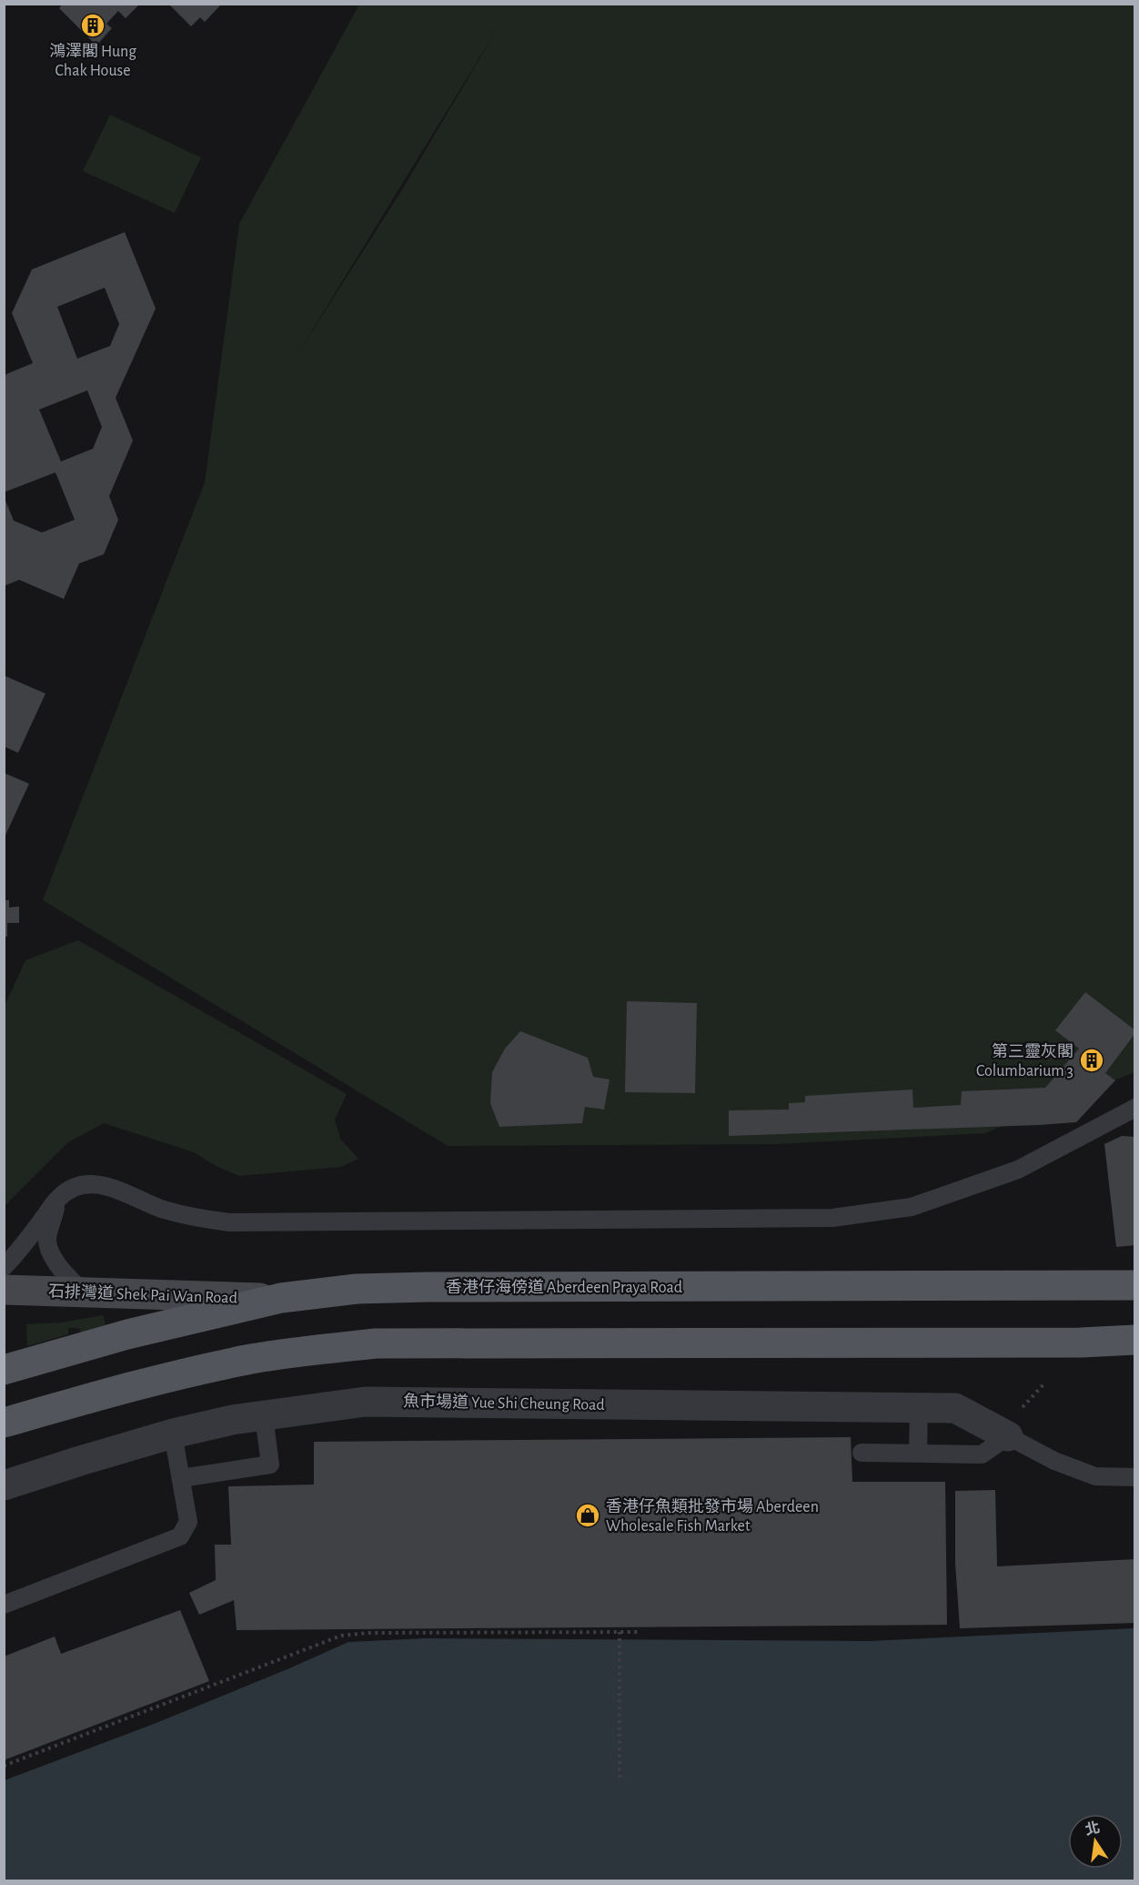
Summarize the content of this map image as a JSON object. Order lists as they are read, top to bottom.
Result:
{
  "streets": {
    "main road": ["香港仔海傍道 Aberdeen Praya Road", "石排灣道 Shek Pai Wan Road"],
    "street": ["魚市場道 Yue Shi Cheung Road"]
  },
  "crossings": [
    ["香港仔海傍道 Aberdeen Praya Road", "石排灣道 Shek Pai Wan Road"]
  ],
  "places": {
    "building": ["鴻澤閣 Hung Chak House", "第三靈灰閣 Columbarium 3"],
    "shop": ["香港仔魚類批發市場 Aberdeen Wholesale Fish Market"]
  },
  "north": "top"
}
